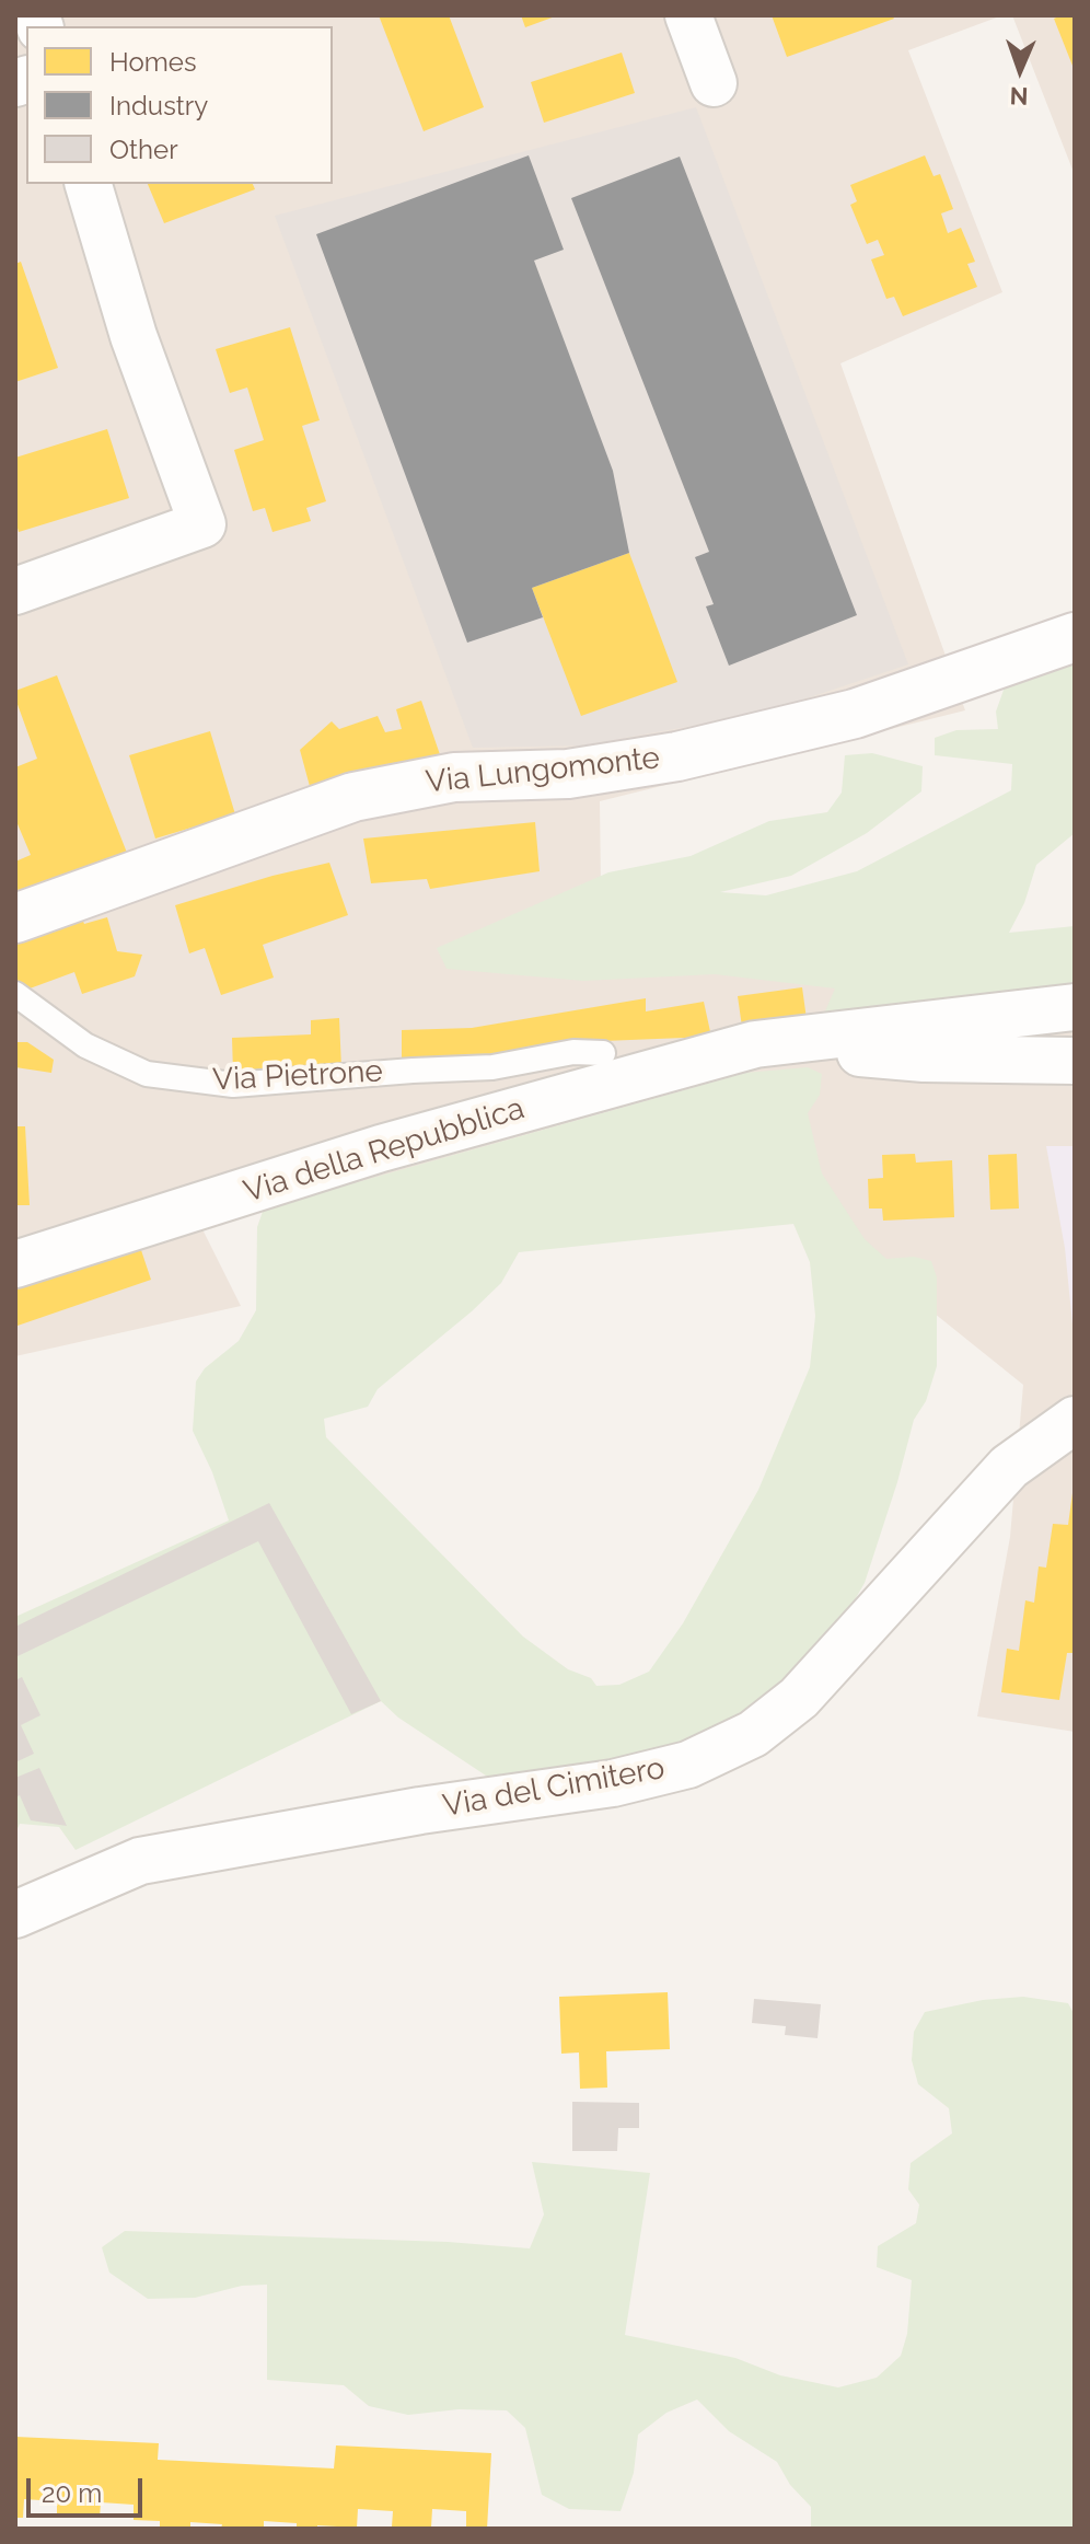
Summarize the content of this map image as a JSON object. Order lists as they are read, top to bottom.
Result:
{
  "streets": {
    "street": ["Via Lungomonte", "Via della Repubblica", "Via del Cimitero"],
    "lane": ["Via Pietrone"]
  },
  "legend": ["Homes", "Industry", "Other"],
  "scale_bar": "20 m",
  "north": "bottom"
}
